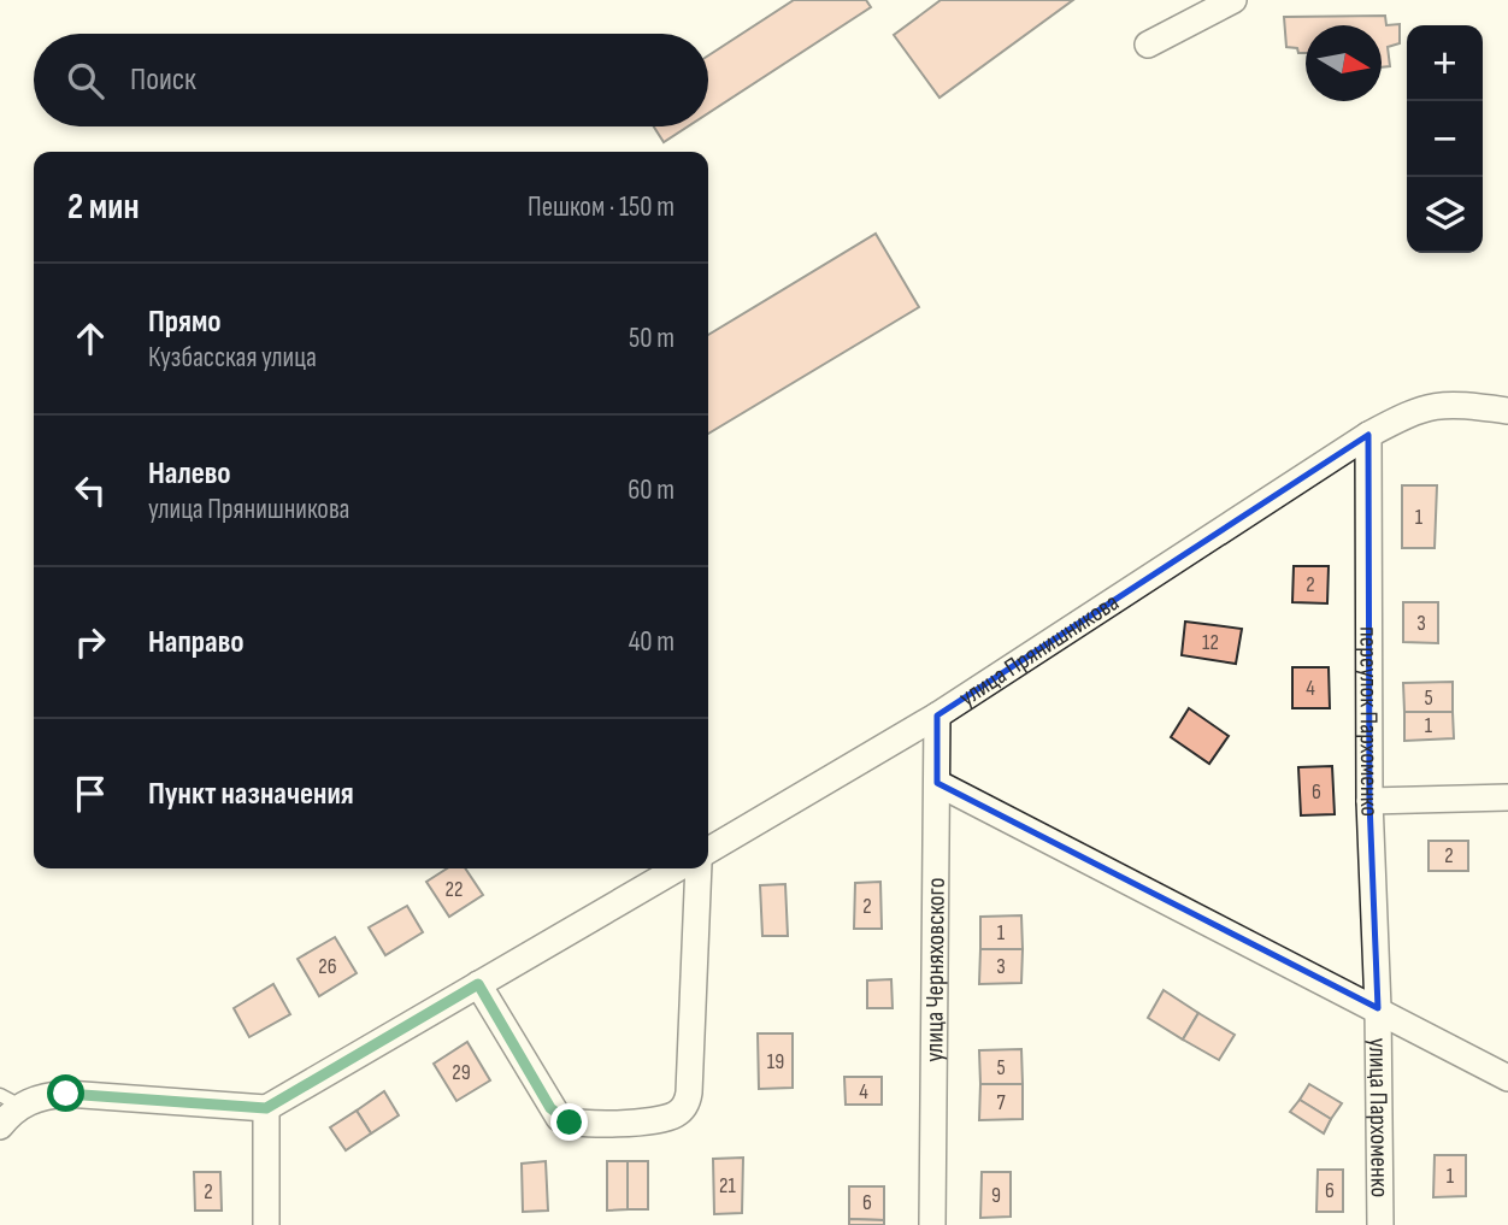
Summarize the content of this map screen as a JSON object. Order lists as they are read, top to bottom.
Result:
{
  "streets": {
    "street": [
      "улица Прянишникова",
      "переулок Пархоменко",
      "улица Черняховского",
      "улица Пархоменко"
    ]
  },
  "crossings": [
    ["улица Прянишникова", "переулок Пархоменко"],
    ["улица Прянишникова", "улица Черняховского"],
    ["переулок Пархоменко", "улица Пархоменко"]
  ],
  "house_numbers": [
    "1",
    "2",
    "3",
    "12",
    "4",
    "5",
    "1",
    "6",
    "2",
    "22",
    "2",
    "1",
    "26",
    "3",
    "19",
    "5",
    "29",
    "4",
    "7",
    "1",
    "21",
    "6",
    "2",
    "9",
    "6"
  ],
  "north": "right",
  "page": {
    "map_buttons": ["+", "−"],
    "search": "Поиск",
    "heading": ["2 мин", "Пешком · 150 m"],
    "list": [
      ["Прямо", "Кузбасская улица", "50 m"],
      ["Налево", "улица Прянишникова", "60 m"],
      ["Направо", "40 m"],
      "Пункт назначения"
    ]
  }
}
